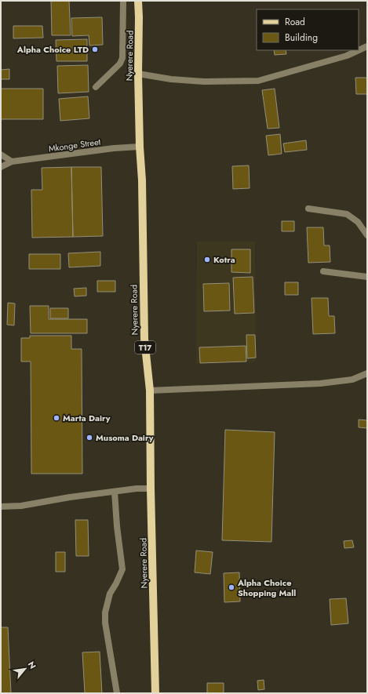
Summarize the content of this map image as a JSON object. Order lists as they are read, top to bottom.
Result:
{
  "streets": {
    "main road": ["Nyerere Road", "T17"],
    "street": ["Mkonge Street"]
  },
  "crossings": [
    ["Nyerere Road", "Mkonge Street"]
  ],
  "places": [
    "Alpha Choice LTD",
    "Kotra",
    "Marta Dairy",
    "Musoma Dairy",
    "Alpha Choice Shopping Mall"
  ],
  "legend": ["Road", "Building"],
  "north": "top right"
}
